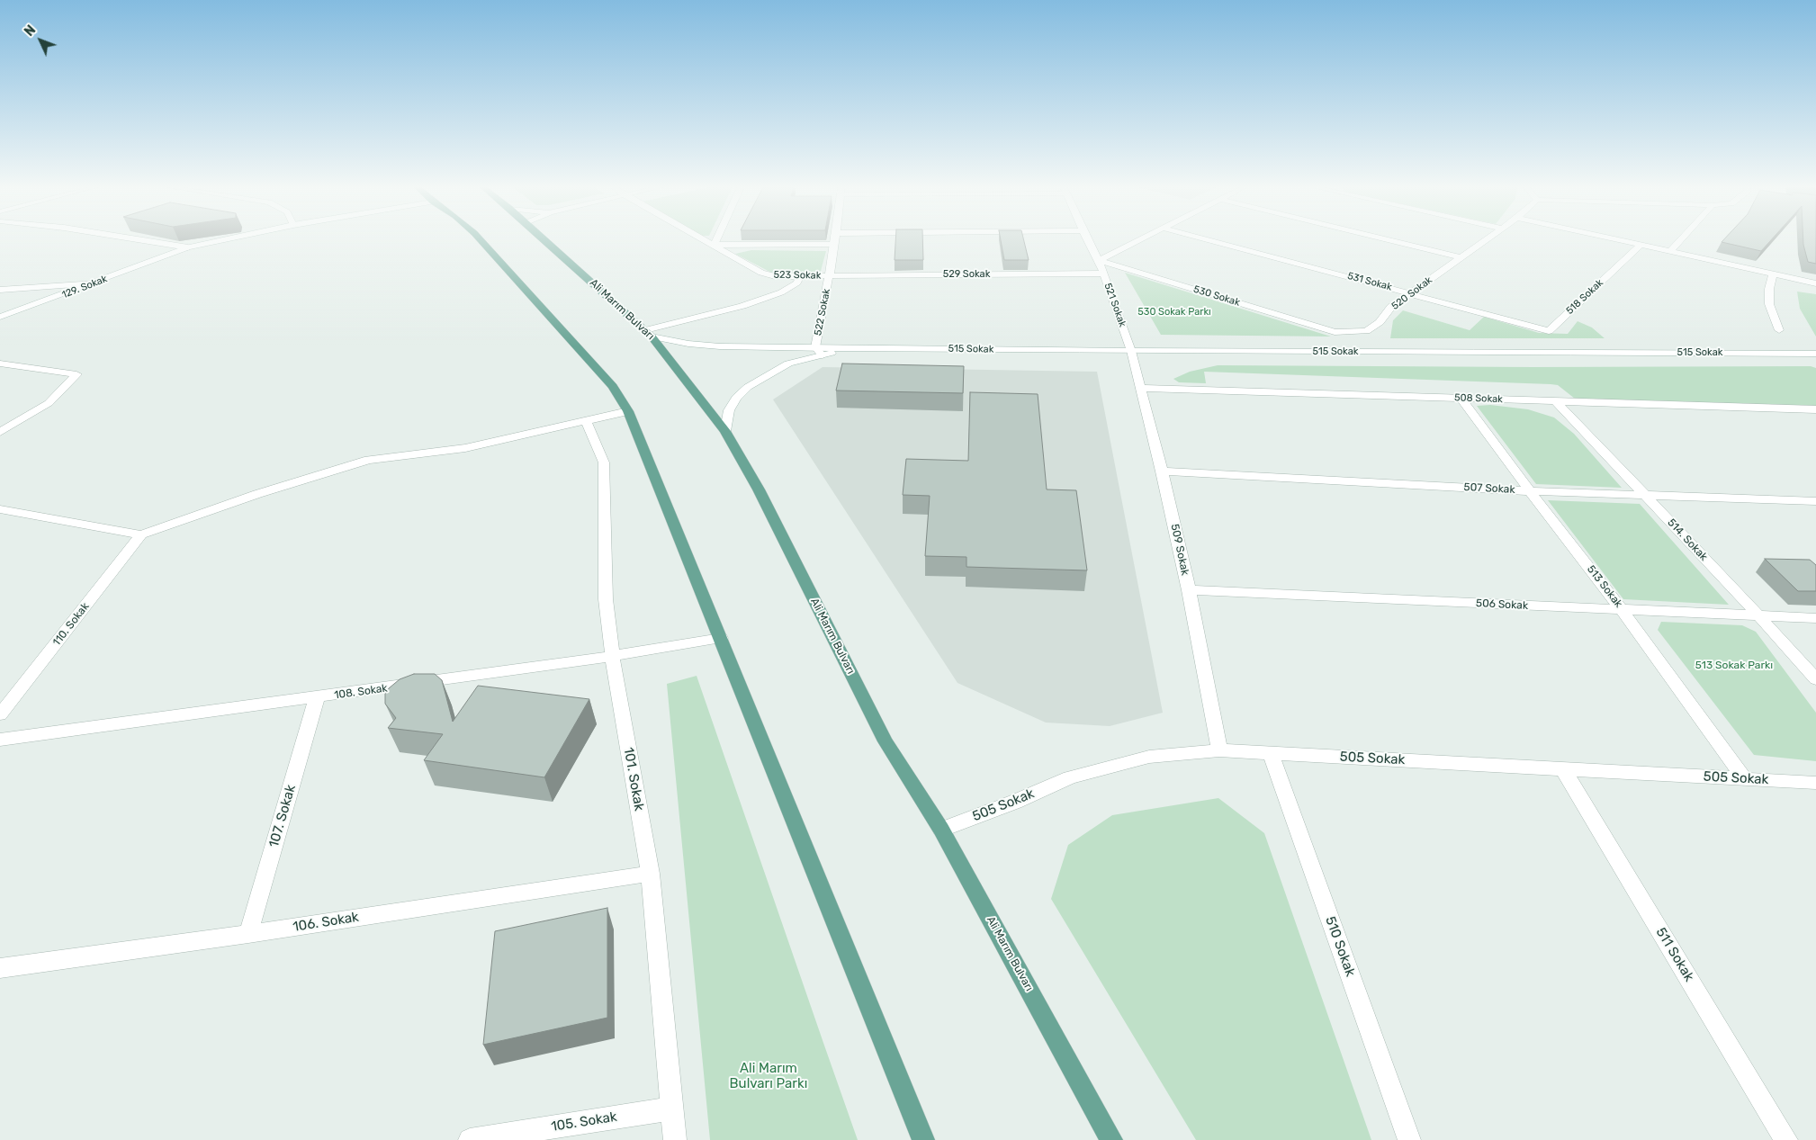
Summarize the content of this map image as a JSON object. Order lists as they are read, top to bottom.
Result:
{
  "streets": {
    "main road": ["Ali Marım Bulvarı"],
    "street": [
      "529 Sokak",
      "523 Sokak",
      "531 Sokak",
      "129. Sokak",
      "520 Sokak",
      "530 Sokak",
      "518 Sokak",
      "521 Sokak",
      "522 Sokak",
      "515 Sokak",
      "508 Sokak",
      "507 Sokak",
      "514. Sokak",
      "509 Sokak",
      "513 Sokak",
      "506 Sokak",
      "110. Sokak",
      "108. Sokak",
      "505 Sokak",
      "101. Sokak",
      "107. Sokak",
      "106. Sokak",
      "510 Sokak",
      "511 Sokak",
      "105. Sokak"
    ]
  },
  "crossings": [
    ["529 Sokak", "523 Sokak"],
    ["529 Sokak", "521 Sokak"],
    ["529 Sokak", "522 Sokak"],
    ["523 Sokak", "522 Sokak"],
    ["531 Sokak", "520 Sokak"],
    ["531 Sokak", "518 Sokak"],
    ["520 Sokak", "530 Sokak"],
    ["530 Sokak", "521 Sokak"],
    ["521 Sokak", "515 Sokak"],
    ["521 Sokak", "509 Sokak"],
    ["Ali Marım Bulvarı", "515 Sokak"],
    ["Ali Marım Bulvarı", "505 Sokak"],
    ["522 Sokak", "515 Sokak"],
    ["515 Sokak", "509 Sokak"],
    ["508 Sokak", "514. Sokak"],
    ["508 Sokak", "509 Sokak"],
    ["508 Sokak", "513 Sokak"],
    ["507 Sokak", "514. Sokak"],
    ["507 Sokak", "509 Sokak"],
    ["507 Sokak", "513 Sokak"],
    ["514. Sokak", "506 Sokak"],
    ["509 Sokak", "506 Sokak"],
    ["509 Sokak", "505 Sokak"],
    ["513 Sokak", "506 Sokak"],
    ["513 Sokak", "505 Sokak"],
    ["108. Sokak", "101. Sokak"],
    ["108. Sokak", "107. Sokak"],
    ["505 Sokak", "510 Sokak"],
    ["505 Sokak", "511 Sokak"],
    ["101. Sokak", "106. Sokak"],
    ["101. Sokak", "105. Sokak"],
    ["107. Sokak", "106. Sokak"]
  ],
  "parks": ["530 Sokak Parkı", "513 Sokak Parkı", "Ali Marım Bulvarı Parkı"],
  "north": "top left"
}
